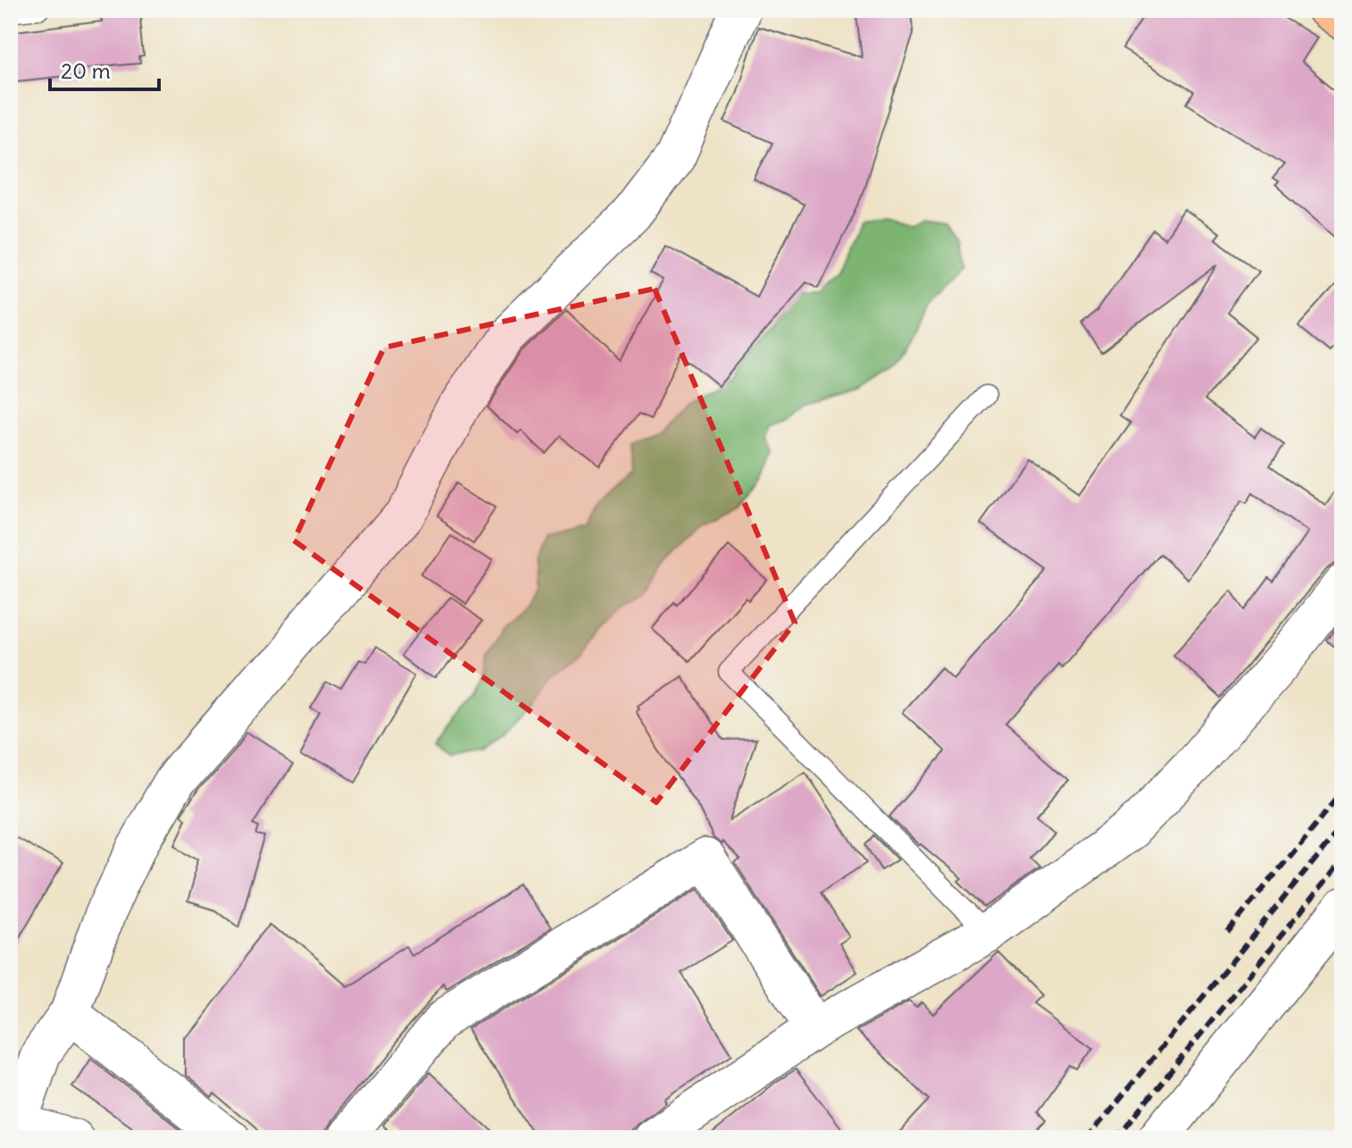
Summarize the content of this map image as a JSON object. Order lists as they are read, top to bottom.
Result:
{
  "scale_bar": "20 m"
}
